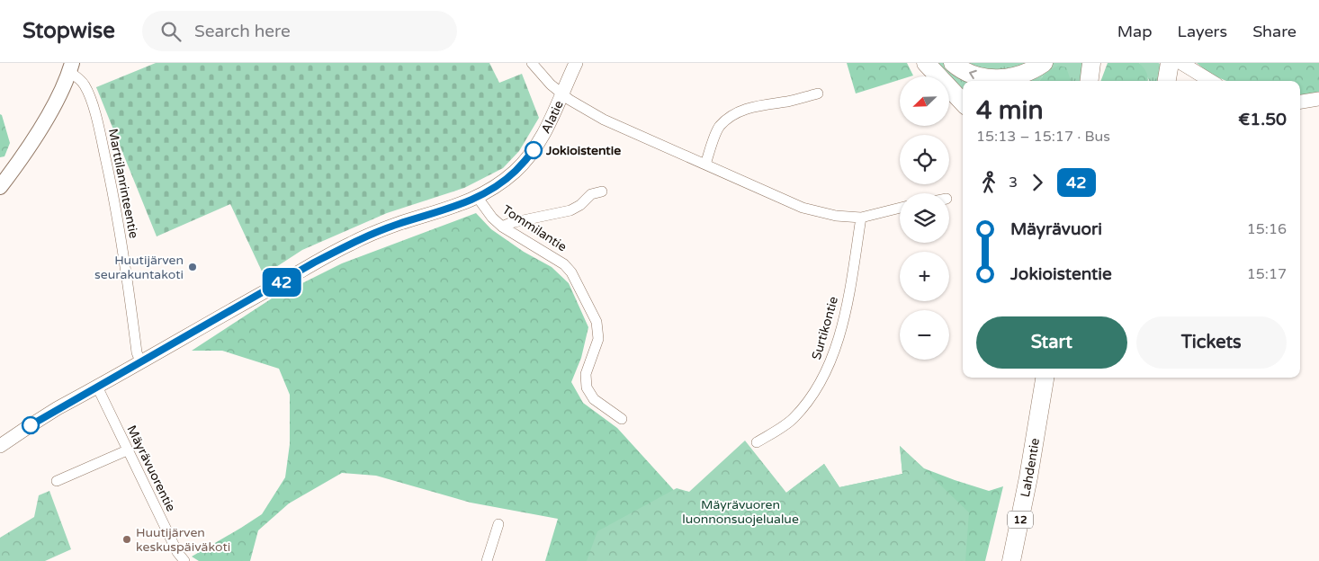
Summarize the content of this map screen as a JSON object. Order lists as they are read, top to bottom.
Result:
{
  "streets": {
    "highway": ["Lahdentie", "12"],
    "street": [
      "Alatie",
      "Marttilanrinteentie",
      "Tommilantie",
      "Surtikontie",
      "Mäyrävuorentie"
    ]
  },
  "crossings": [
    ["Alatie", "Marttilanrinteentie"],
    ["Alatie", "Tommilantie"],
    ["Alatie", "Mäyrävuorentie"]
  ],
  "parks": ["Mäyrävuoren luonnonsuojelualue"],
  "places": ["Jokioistentie", "Huutijärven seurakuntakoti", "Huutijärven keskuspäiväkoti"],
  "lines": ["bus line 42"],
  "north": "bottom left",
  "page": {
    "header": "Stopwise",
    "search": "Search here",
    "nav": ["Map", "Layers", "Share"],
    "on_map": "42",
    "map_buttons": ["+", "−"],
    "heading": ["4 min", "15:13 – 15:17 · Bus", "€1.50"],
    "legs": ["3", "42"],
    "list": [
      {
        "name": "Mäyrävuori",
        "value": "15:16"
      },
      {
        "name": "Jokioistentie",
        "value": "15:17"
      }
    ],
    "buttons": ["Start", "Tickets"]
  }
}
